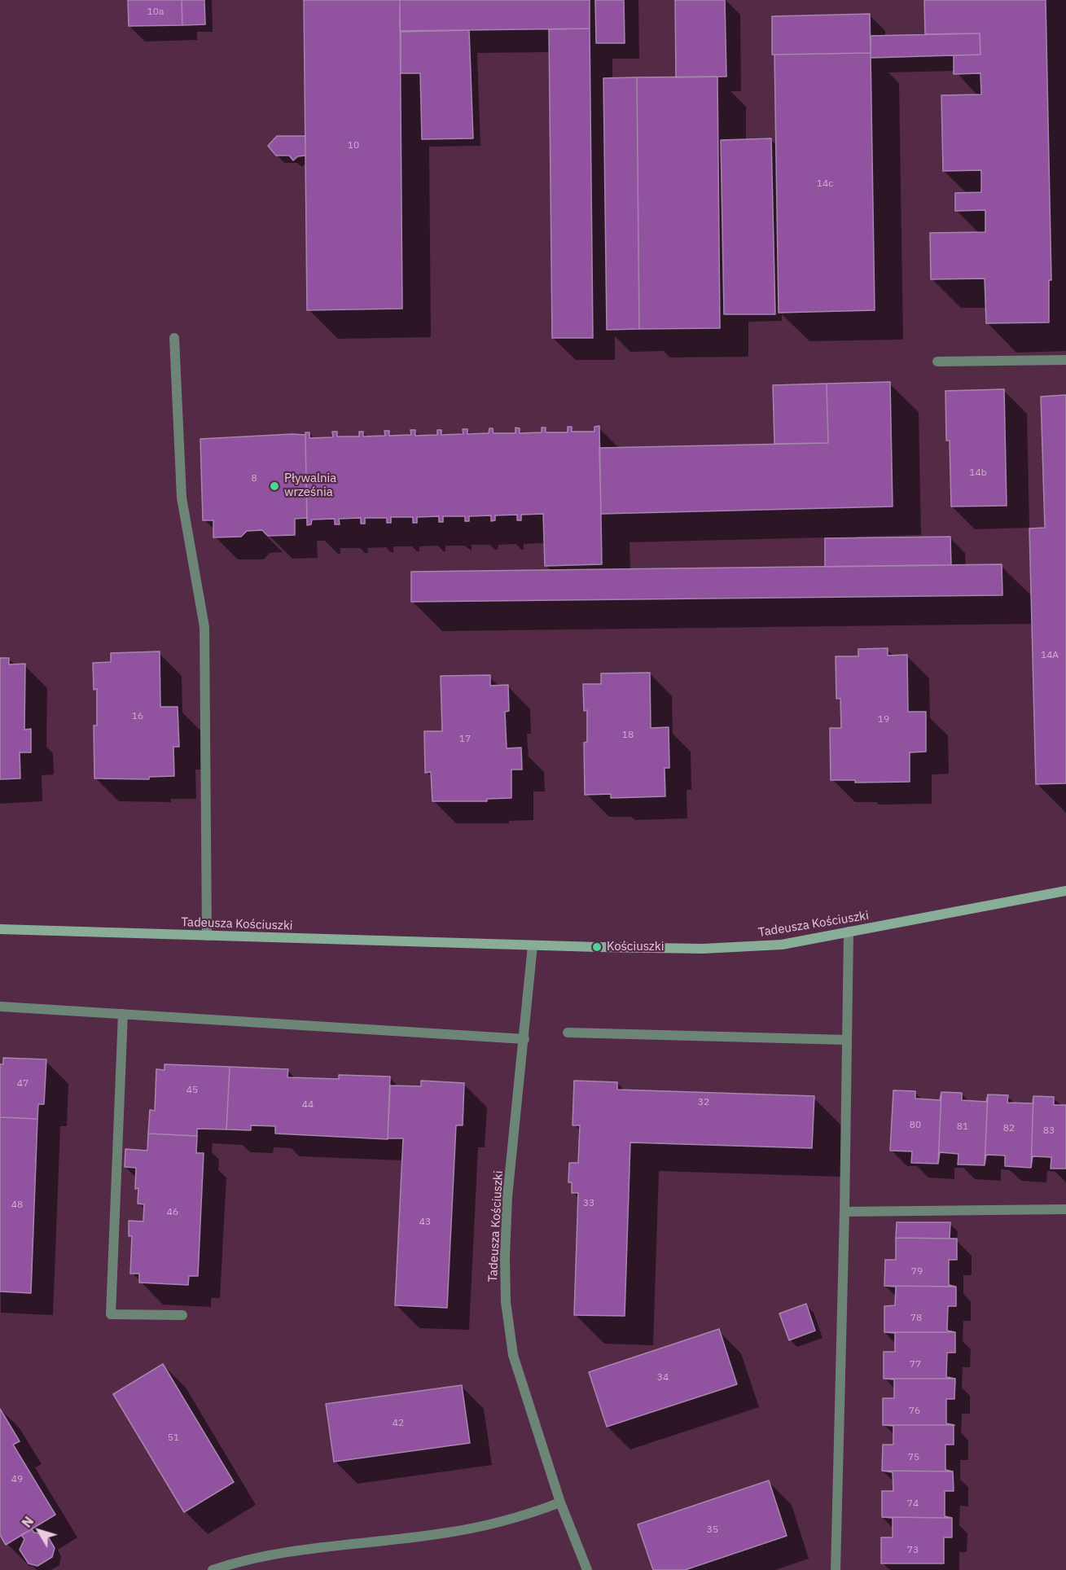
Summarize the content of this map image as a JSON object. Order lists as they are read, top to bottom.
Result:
{
  "streets": {
    "street": ["Tadeusza Kościuszki"]
  },
  "places": ["Pływalnia września", "Kościuszki"],
  "house_numbers": [
    "10a",
    "10",
    "14c",
    "14b",
    "8",
    "14A",
    "16",
    "19",
    "18",
    "17",
    "47",
    "45",
    "32",
    "44",
    "80",
    "81",
    "82",
    "83",
    "33",
    "48",
    "46",
    "43",
    "79",
    "78",
    "77",
    "34",
    "76",
    "42",
    "51",
    "75",
    "49",
    "74",
    "35",
    "73"
  ],
  "north": "top left"
}
